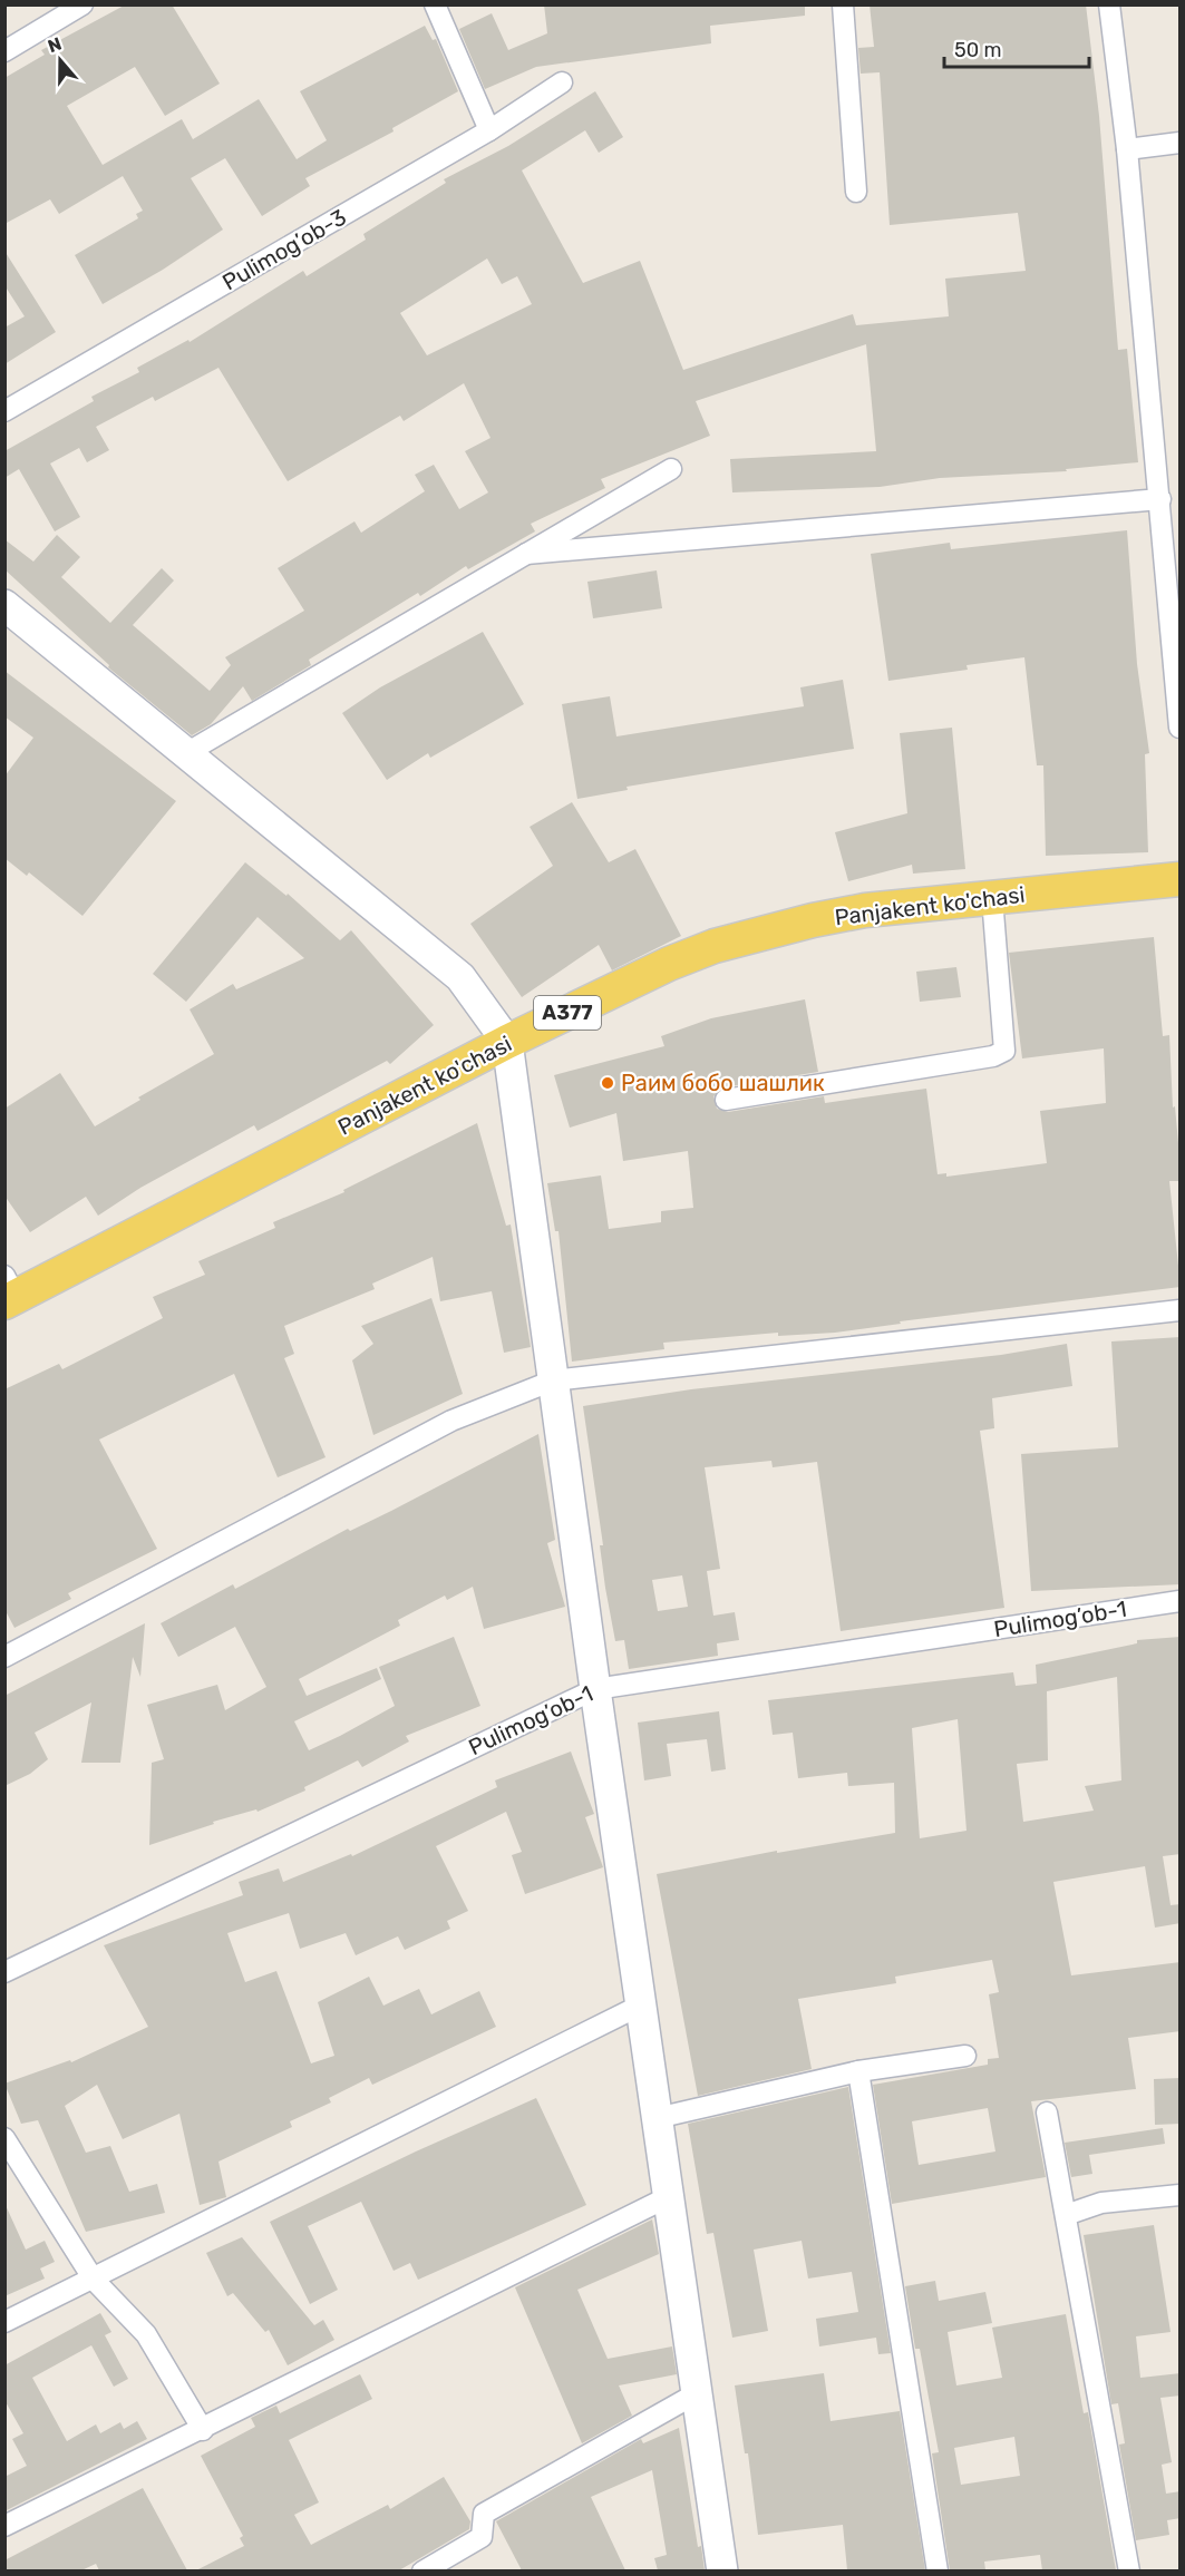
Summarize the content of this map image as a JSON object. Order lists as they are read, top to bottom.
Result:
{
  "streets": {
    "main road": ["Panjakent ko'chasi", "A377"],
    "street": ["Pulimog’ob-3", "Pulimog’ob-1"]
  },
  "places": ["Раим бобо шашлик"],
  "scale_bar": "50 m",
  "north": "top"
}
